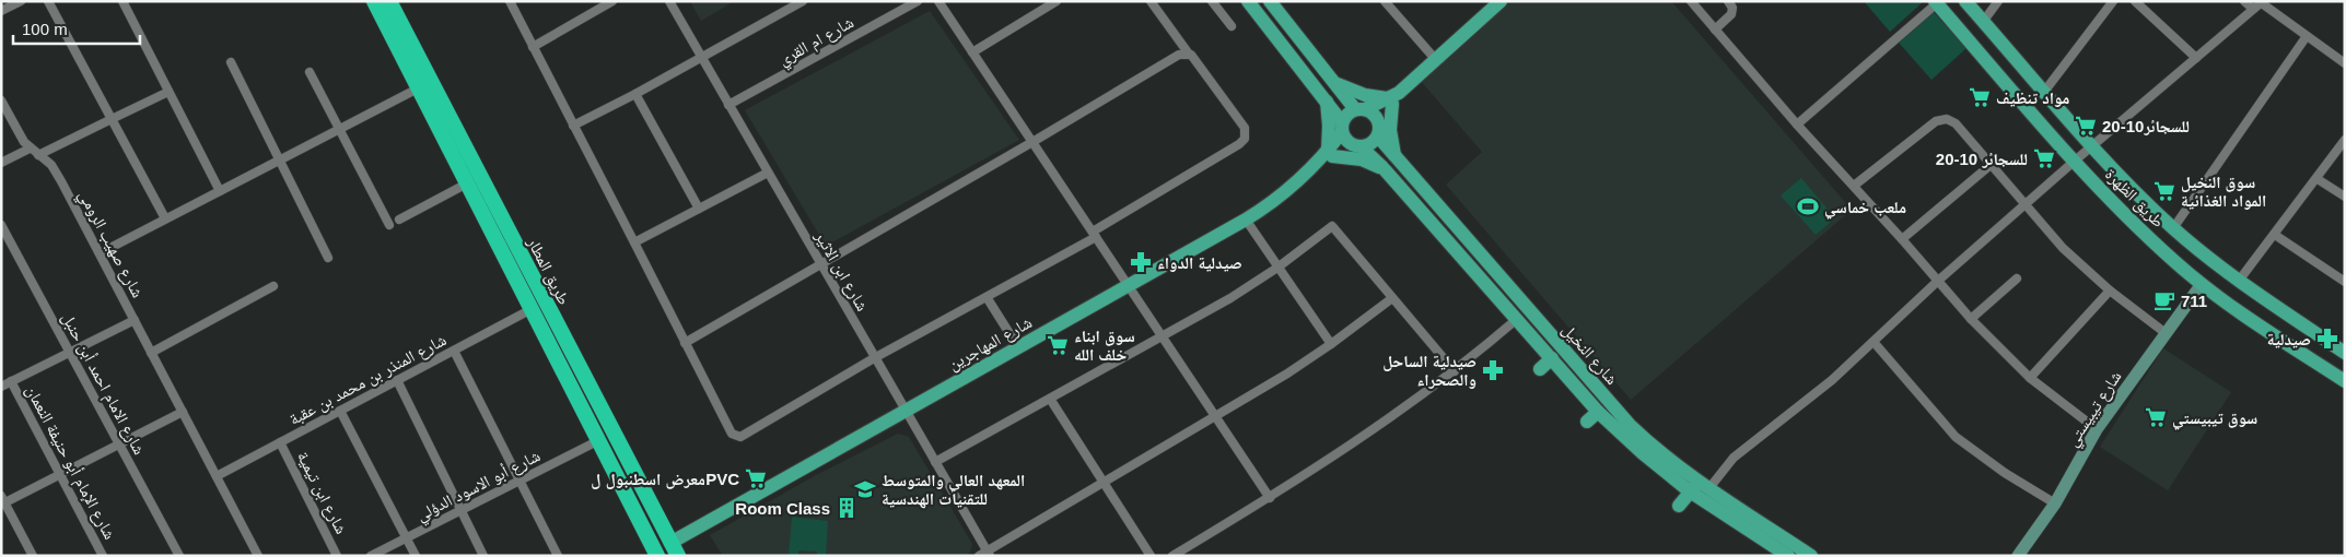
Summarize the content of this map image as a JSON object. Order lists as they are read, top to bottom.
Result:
{
  "streets": {
    "highway": ["طريق المطار"],
    "main road": [
      "طريق الظهرة",
      "شارع المهاجرين",
      "شارع النخيل",
      "شارع تيبيستي"
    ],
    "street": [
      "شارع ام القري",
      "شارع صهيب الرومي",
      "شارع ابن الاثير",
      "شارع المنذر بن محمد بن عقبة",
      "شارع الامام احمد أبن حنبل",
      "شارع الإمام أبو حنيفة النعمان",
      "شارع أبو الاسود الدؤلي",
      "شارع ابن تيمية"
    ]
  },
  "crossings": [
    ["شارع ام القري", "شارع ابن الاثير"],
    ["طريق الظهرة", "شارع تيبيستي"],
    ["شارع صهيب الرومي", "شارع المنذر بن محمد بن عقبة"],
    ["طريق المطار", "شارع المهاجرين"],
    ["طريق المطار", "شارع المنذر بن محمد بن عقبة"],
    ["طريق المطار", "شارع أبو الاسود الدؤلي"],
    ["شارع ابن الاثير", "شارع المهاجرين"],
    ["شارع المهاجرين", "شارع النخيل"],
    ["شارع المنذر بن محمد بن عقبة", "شارع ابن تيمية"]
  ],
  "places": {
    "supermarket": [
      "مواد تنظيف",
      "20-10للسجائر",
      "20-10 للسجائر",
      "سوق النخيل المواد الغذائية",
      "سوق ابناء خلف الله",
      "سوق تيبيستي",
      "معرض اسطنبول لPVC"
    ],
    "sports": ["ملعب خماسي"],
    "pharmacy": ["صيدلية الدواء", "صيدلية", "صيدلية الساحل والصحراء"],
    "cafe": ["711"],
    "school or university": ["المعهد العالي والمتوسط للتقنيات الهندسية"],
    "building": ["Room Class"]
  },
  "scale_bar": "100 m"
}
